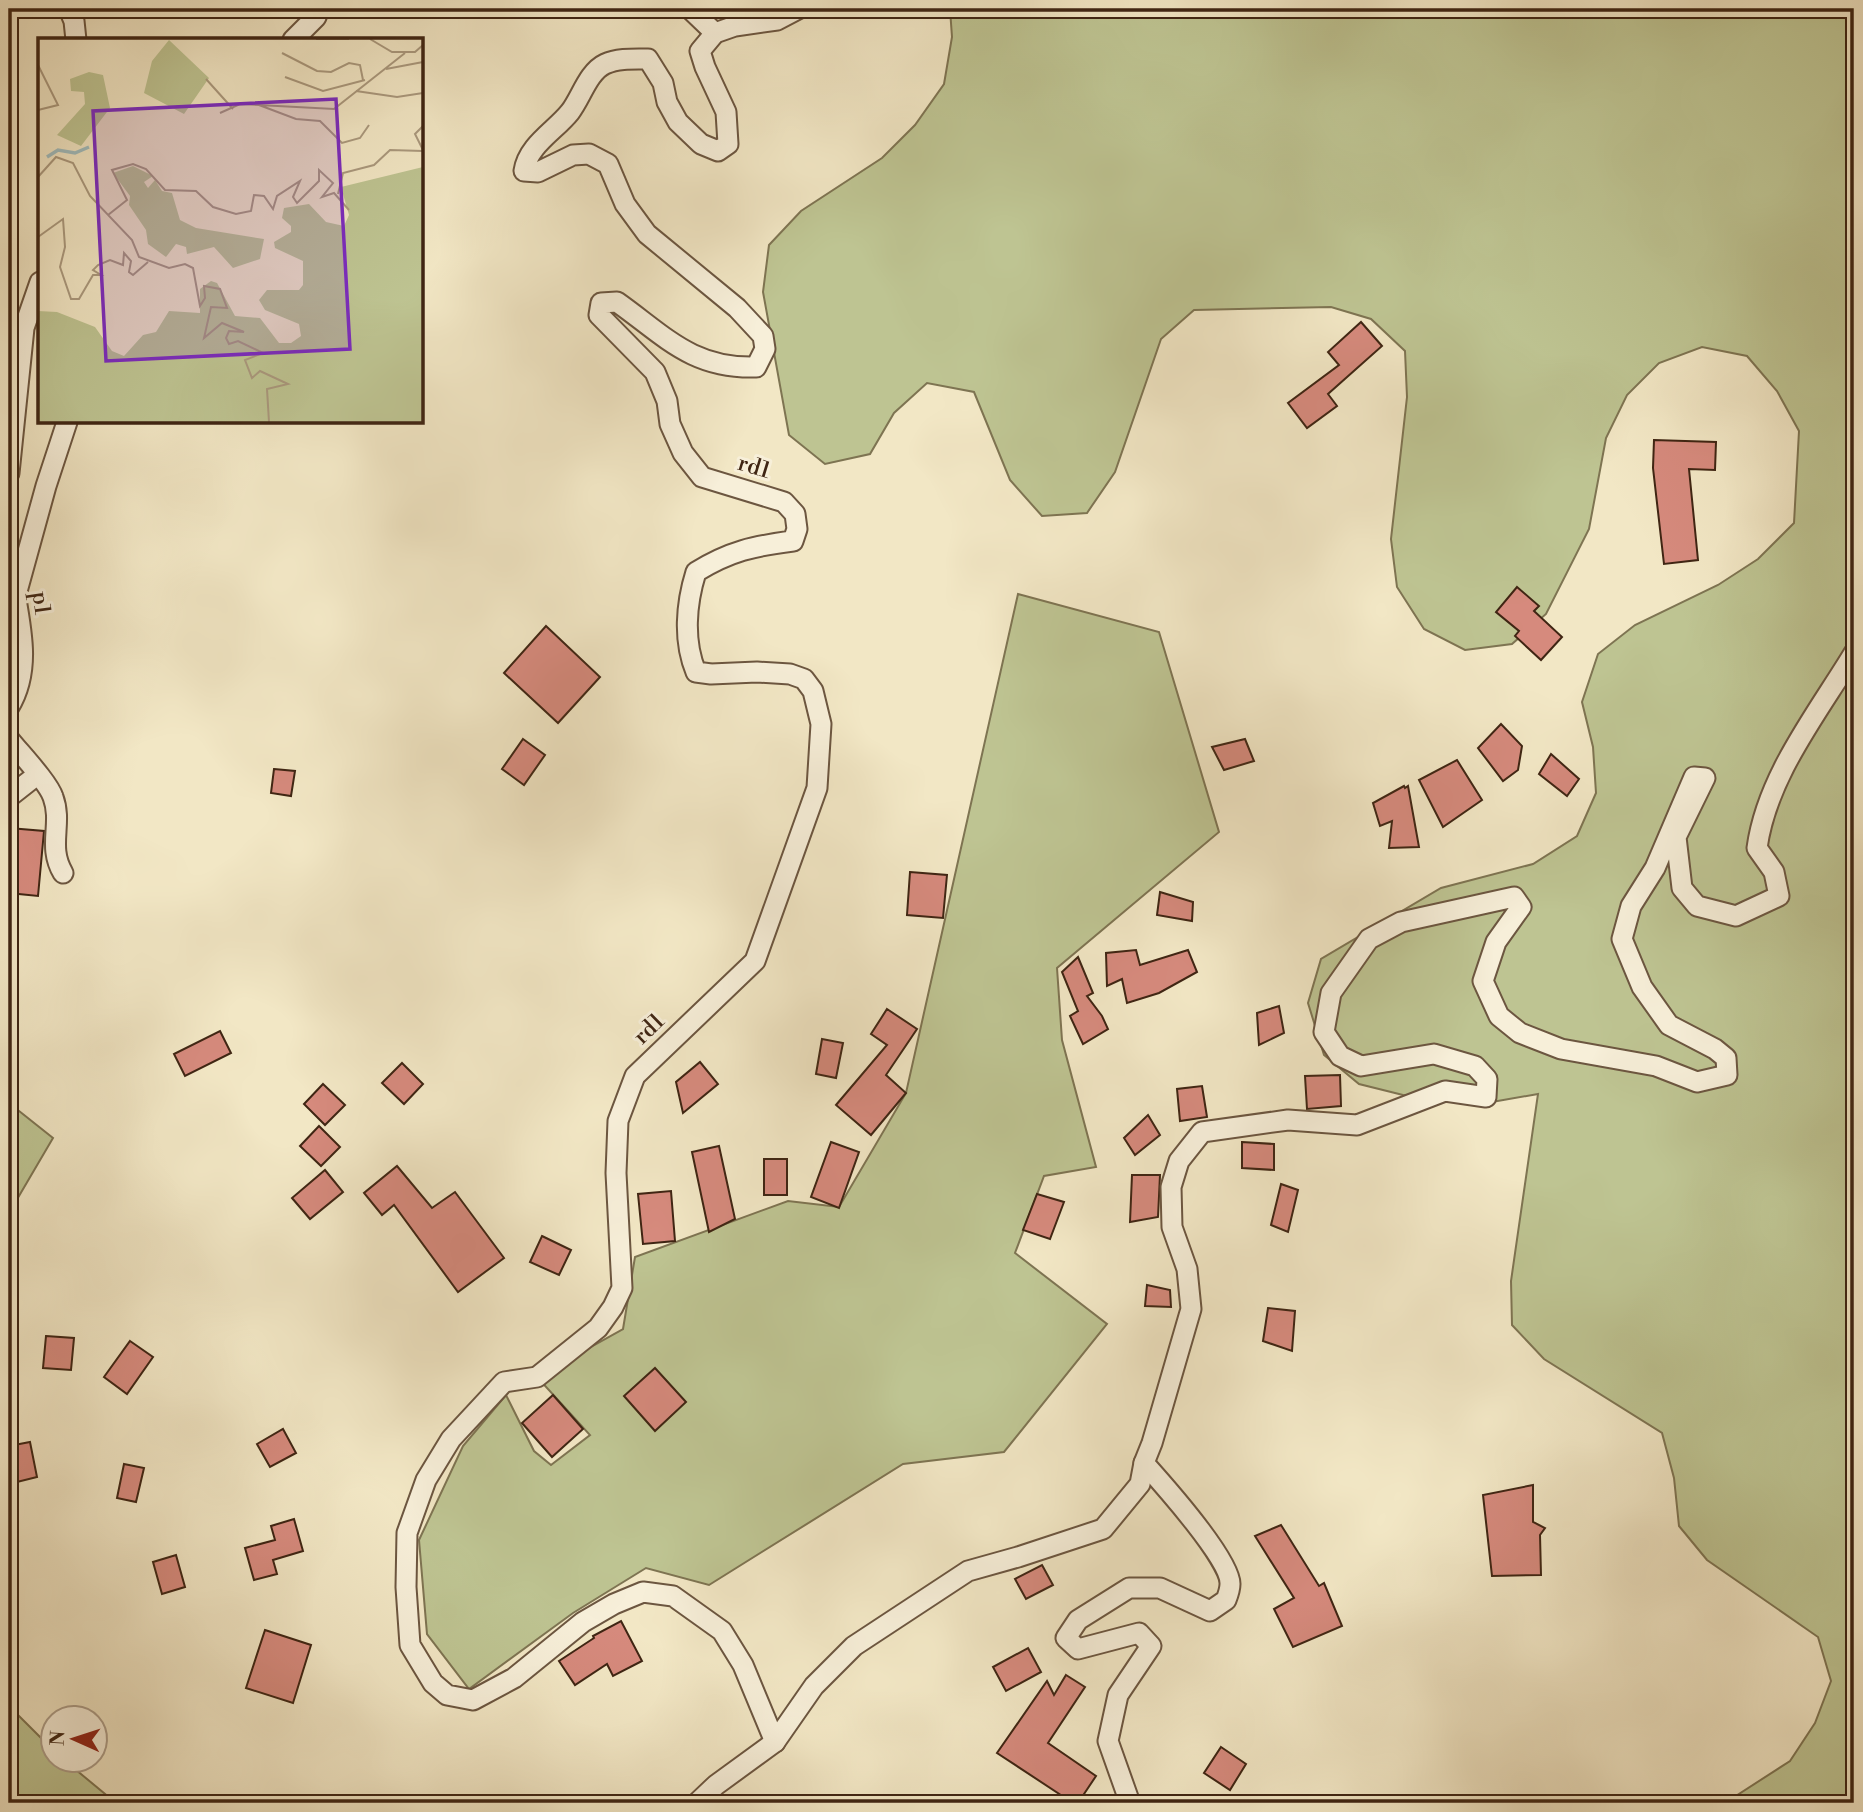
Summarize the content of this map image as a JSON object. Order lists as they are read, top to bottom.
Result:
{
  "streets": {
    "street": ["rd1", "p1"]
  },
  "north": "left"
}
